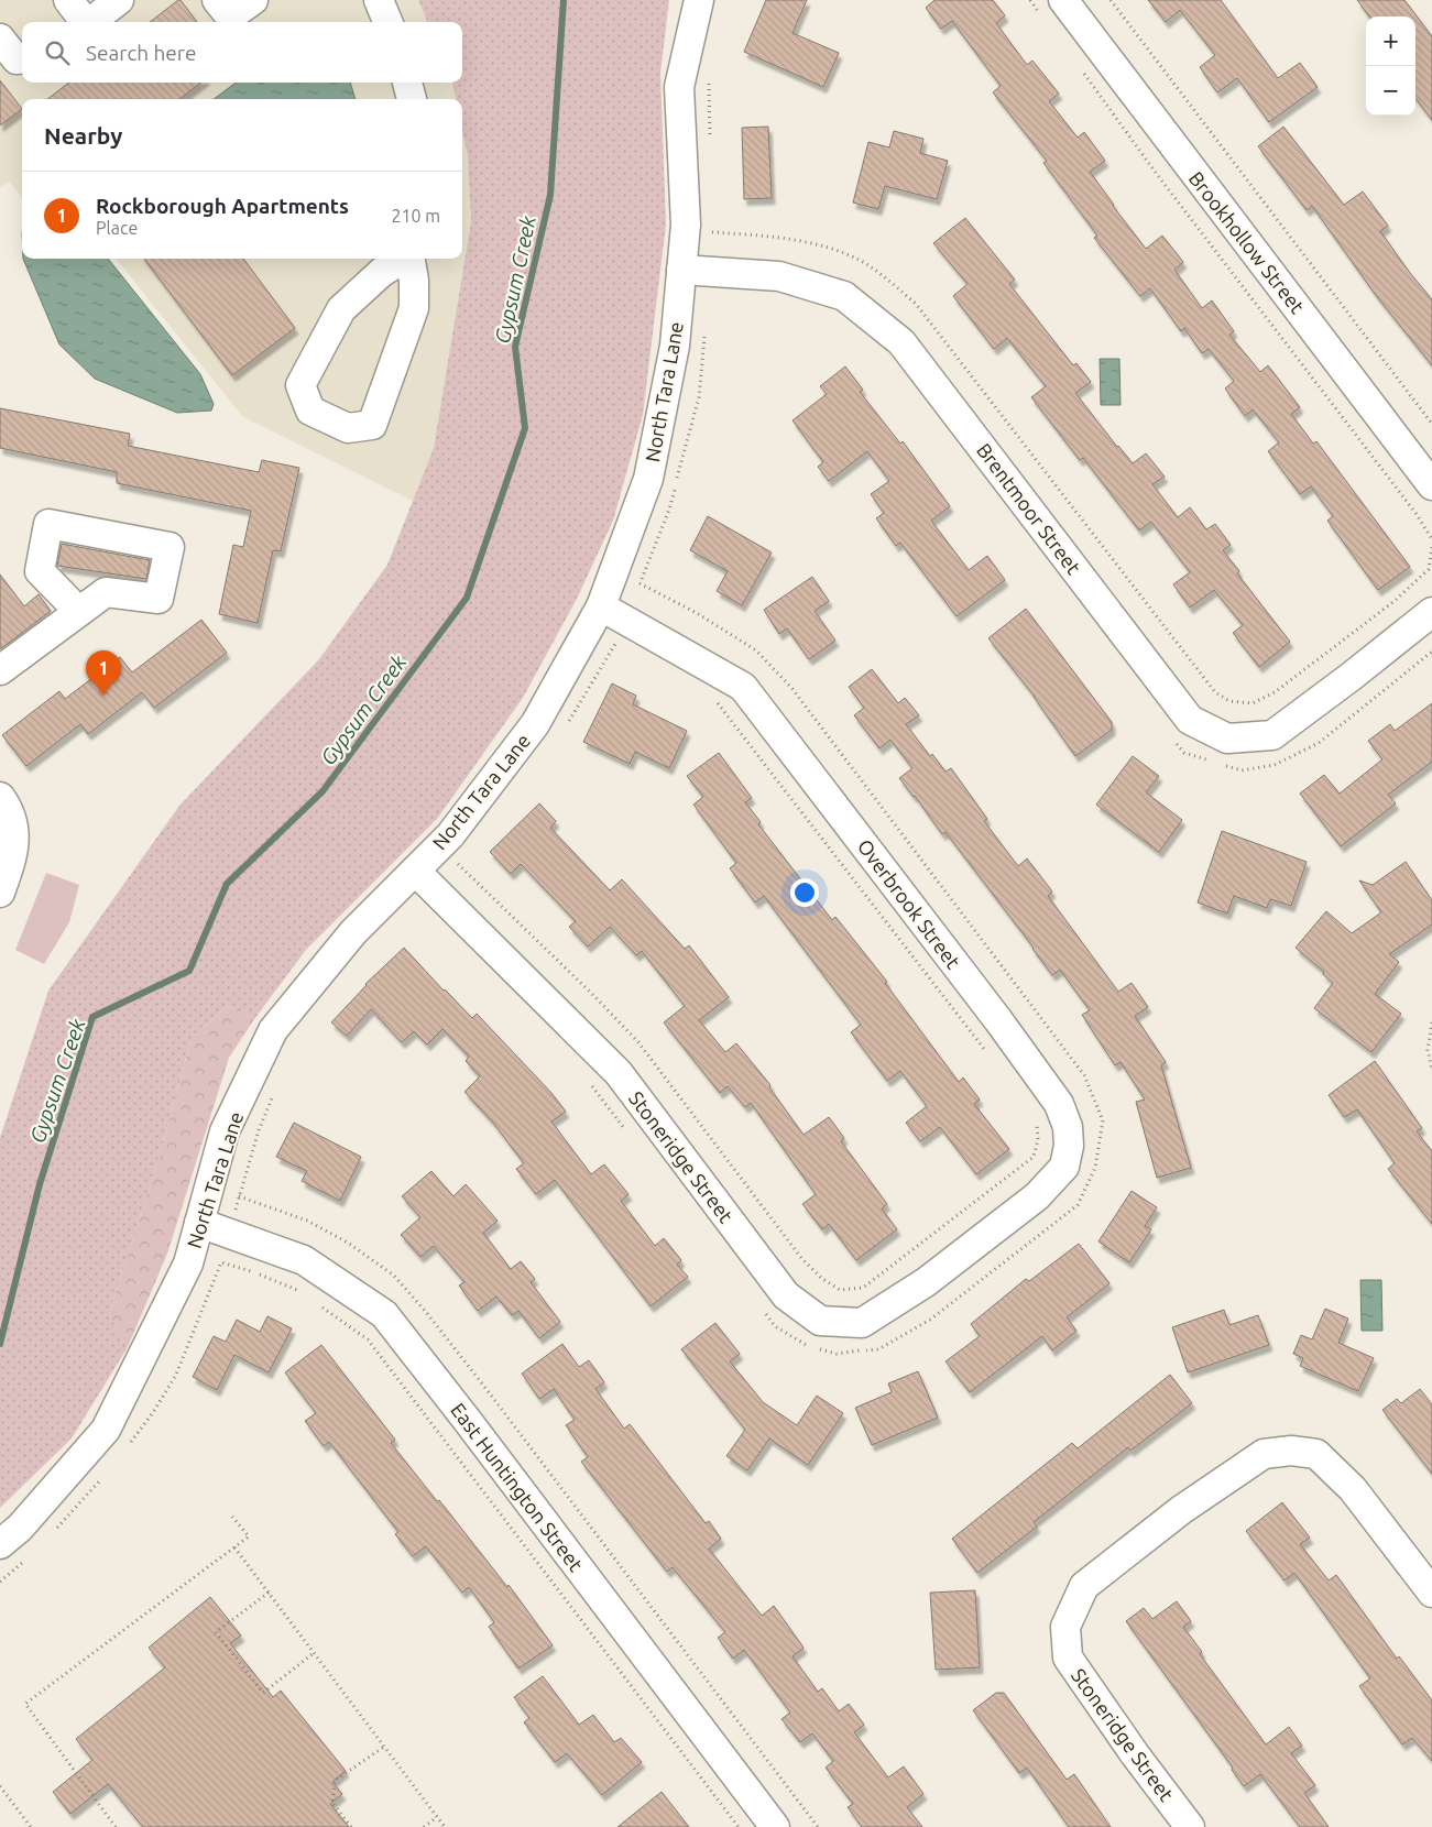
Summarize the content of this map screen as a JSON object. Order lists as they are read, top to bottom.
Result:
{
  "streets": {
    "street": [
      "Brookhollow Street",
      "North Tara Lane",
      "Brentmoor Street",
      "Overbrook Street",
      "Stoneridge Street",
      "East Huntington Street"
    ]
  },
  "crossings": [
    ["North Tara Lane", "Brentmoor Street"],
    ["North Tara Lane", "Overbrook Street"],
    ["North Tara Lane", "Stoneridge Street"],
    ["North Tara Lane", "East Huntington Street"],
    ["Overbrook Street", "Stoneridge Street"]
  ],
  "water": ["Gypsum Creek"],
  "page": {
    "map_buttons": ["+", "−"],
    "search": "Search here",
    "heading": "Nearby",
    "list": [
      {
        "mark": "1",
        "name": "Rockborough Apartments",
        "note": "Place",
        "value": "210 m"
      }
    ],
    "pins": "1"
  }
}
